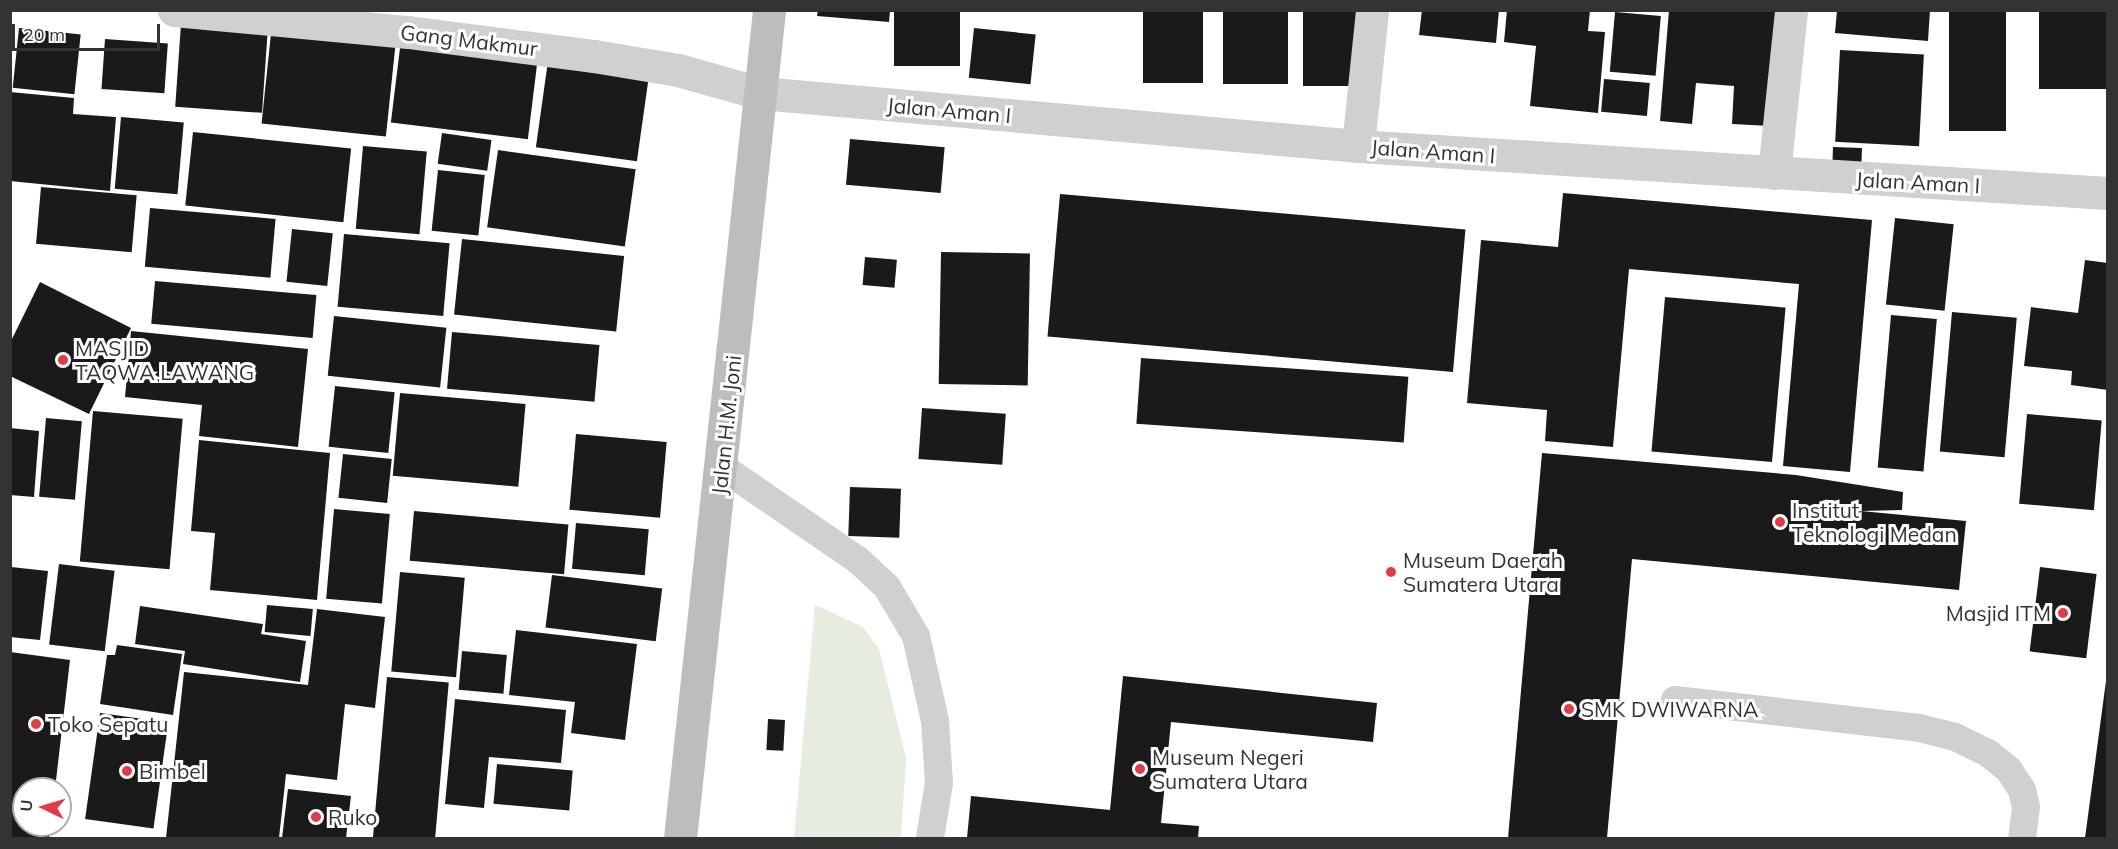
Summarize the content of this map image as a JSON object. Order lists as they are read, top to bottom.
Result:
{
  "streets": {
    "street": ["Gang Makmur", "Jalan Aman I", "Jalan H.M. Joni"]
  },
  "crossings": [
    ["Gang Makmur", "Jalan Aman I"],
    ["Gang Makmur", "Jalan H.M. Joni"],
    ["Jalan Aman I", "Jalan H.M. Joni"]
  ],
  "places": [
    "MASJID TAQWA LAWANG",
    "Institut Teknologi Medan",
    "Museum Daerah Sumatera Utara",
    "Masjid ITM",
    "SMK DWIWARNA",
    "Toko Sepatu",
    "Museum Negeri Sumatera Utara",
    "Bimbel",
    "Ruko"
  ],
  "scale_bar": "20 m",
  "north": "left"
}
